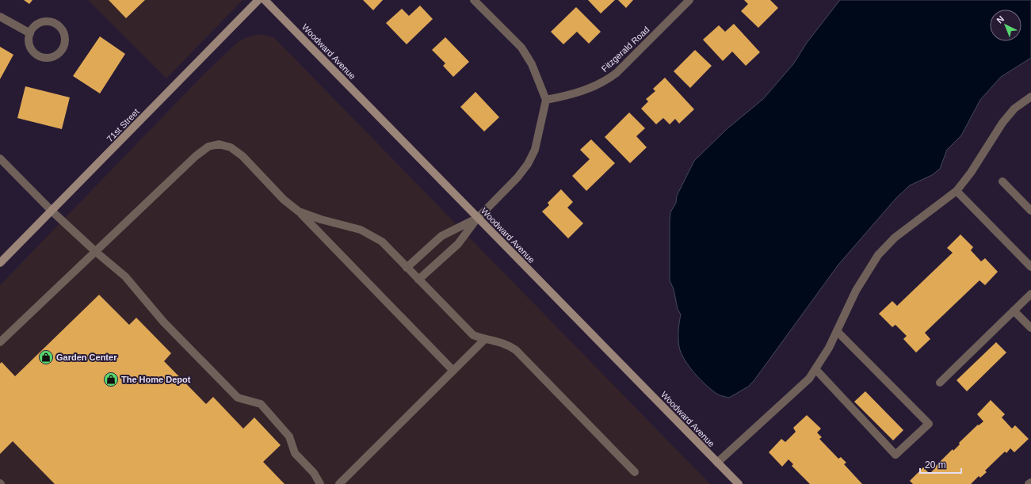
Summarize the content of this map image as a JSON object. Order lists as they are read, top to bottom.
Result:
{
  "streets": {
    "main road": ["Woodward Avenue", "71st Street"],
    "street": ["Fitzgerald Road"]
  },
  "places": {
    "shop": ["Garden Center", "The Home Depot"]
  },
  "scale_bar": "20 m",
  "north": "top left"
}
